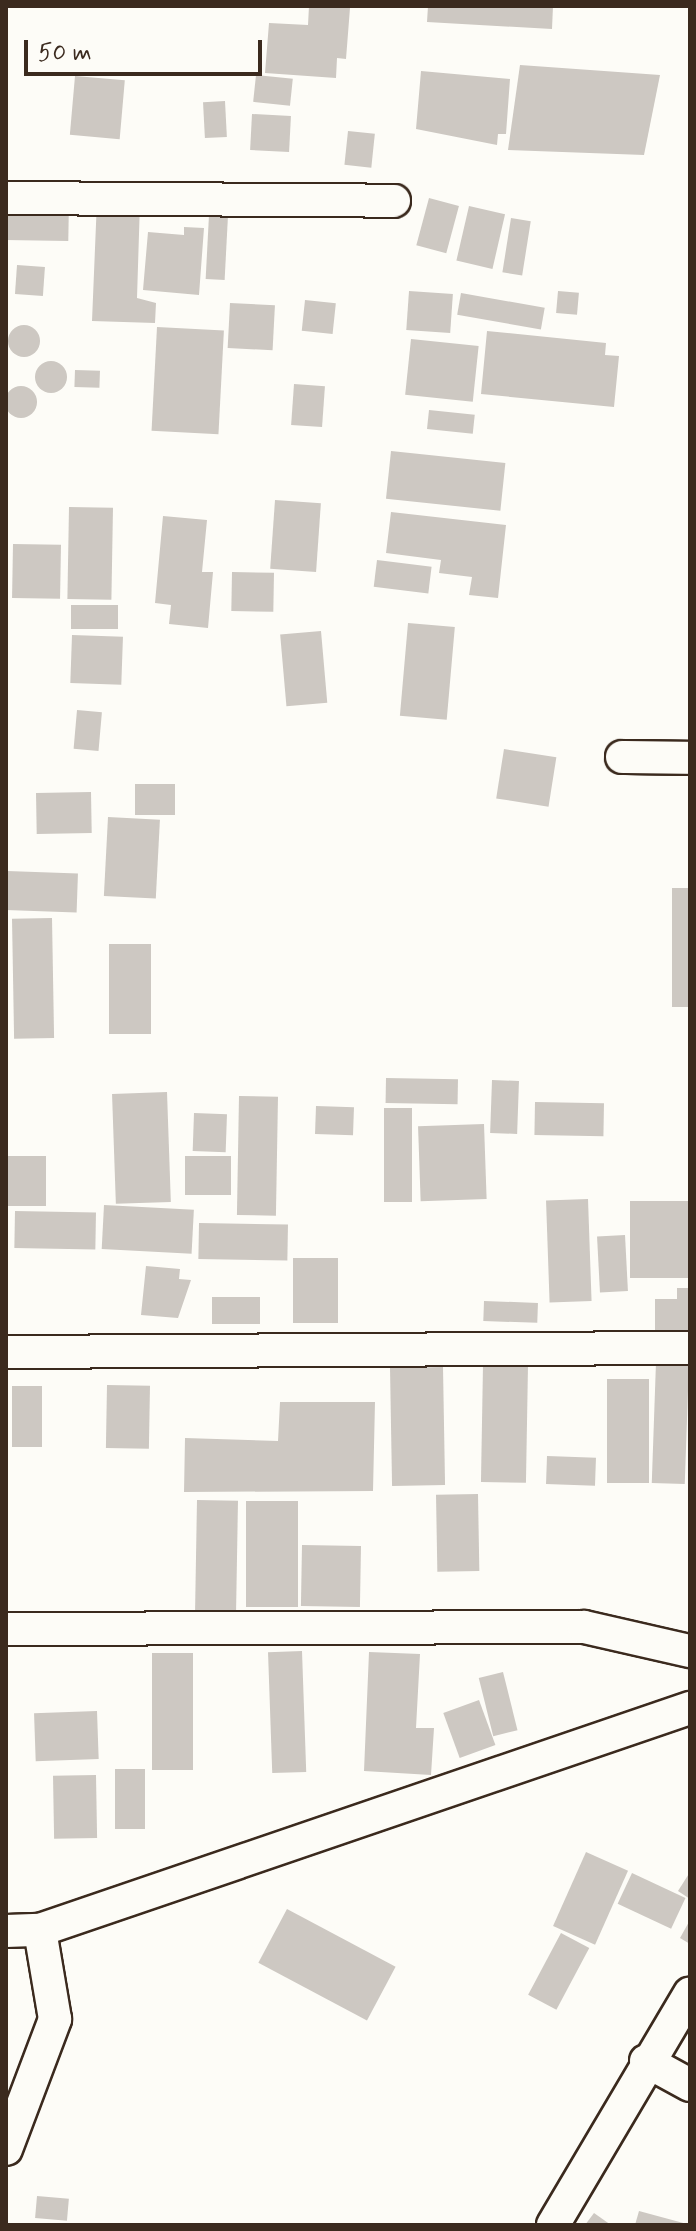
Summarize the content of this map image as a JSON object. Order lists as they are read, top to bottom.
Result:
{
  "scale_bar": "50 m"
}
